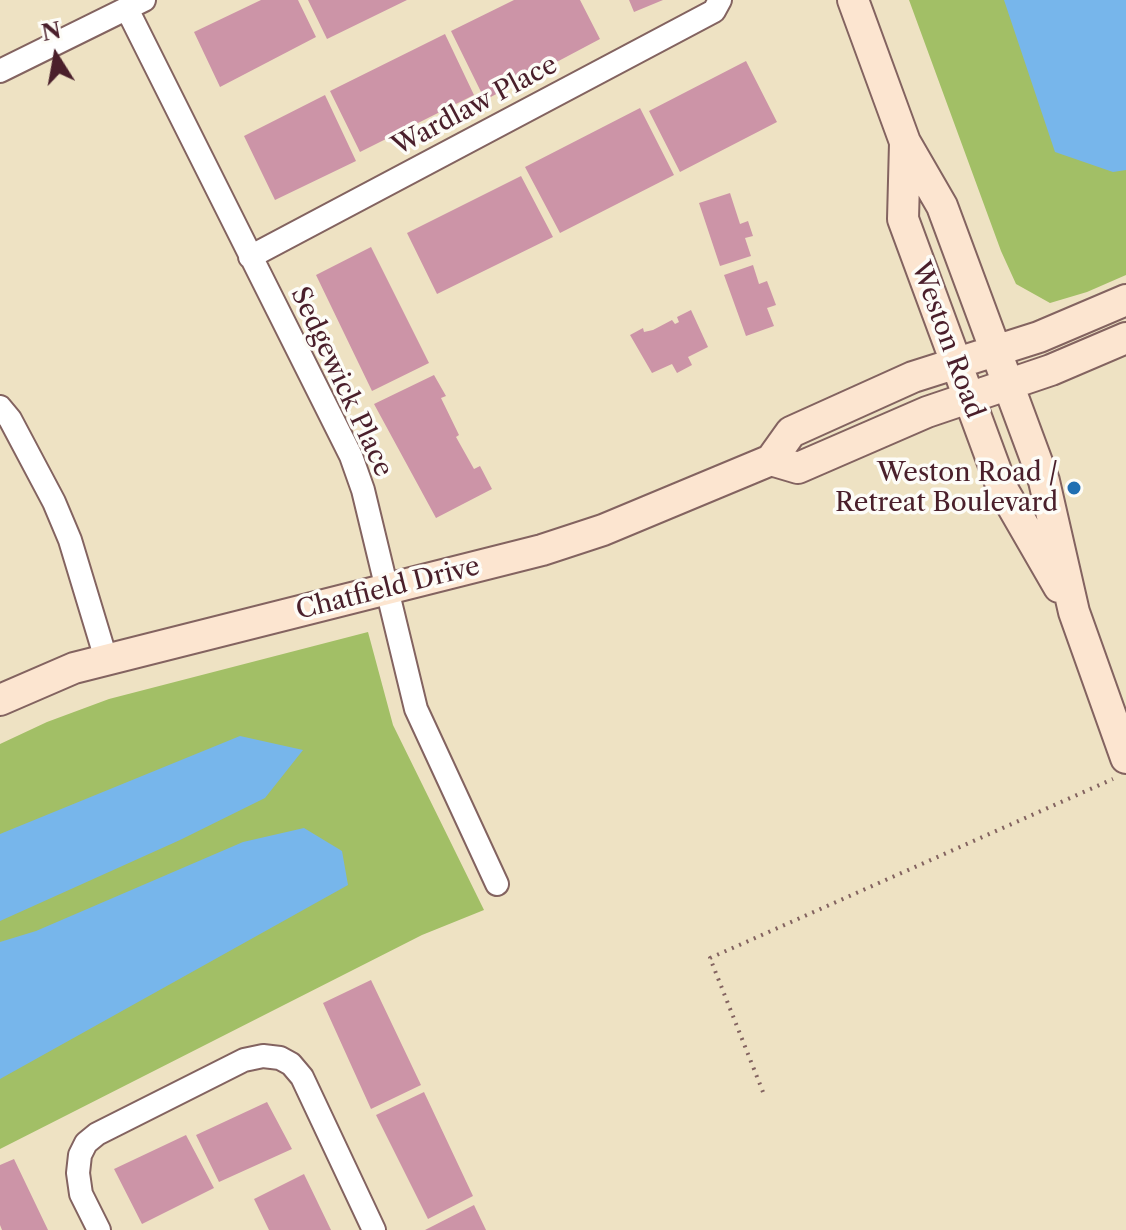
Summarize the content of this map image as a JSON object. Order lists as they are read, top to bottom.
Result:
{
  "streets": {
    "street": [
      "Wardlaw Place",
      "Weston Road",
      "Sedgewick Place",
      "Chatfield Drive"
    ]
  },
  "crossings": [
    ["Wardlaw Place", "Sedgewick Place"],
    ["Weston Road", "Chatfield Drive"],
    ["Sedgewick Place", "Chatfield Drive"]
  ],
  "places": ["Weston Road / Retreat Boulevard"],
  "north": "top"
}
